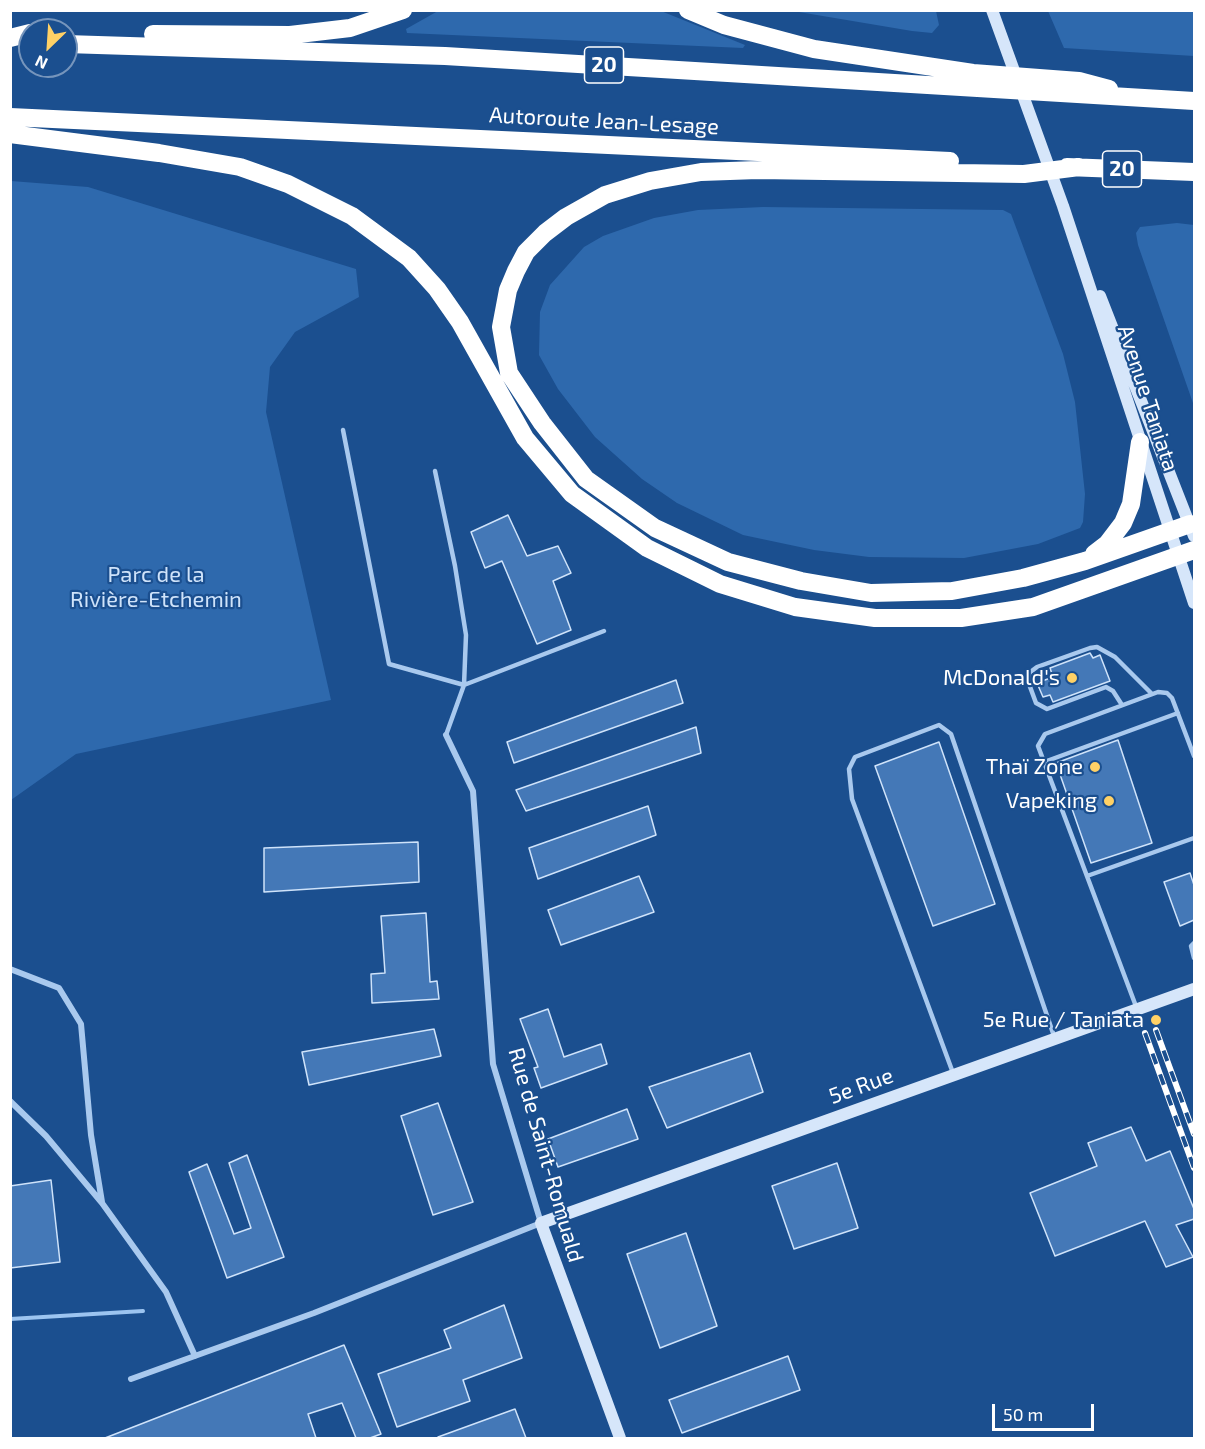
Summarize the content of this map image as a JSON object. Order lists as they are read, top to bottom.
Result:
{
  "streets": {
    "highway": ["20", "Autoroute Jean-Lesage"],
    "main road": ["Avenue Taniata", "5e Rue", "Rue de Saint-Romuald"]
  },
  "crossings": [
    ["5e Rue", "Rue de Saint-Romuald"]
  ],
  "parks": ["Parc de la Rivière-Etchemin"],
  "places": [
    "McDonald's",
    "Thaï Zone",
    "Vapeking",
    "5e Rue / Taniata"
  ],
  "scale_bar": "50 m",
  "north": "bottom left"
}
